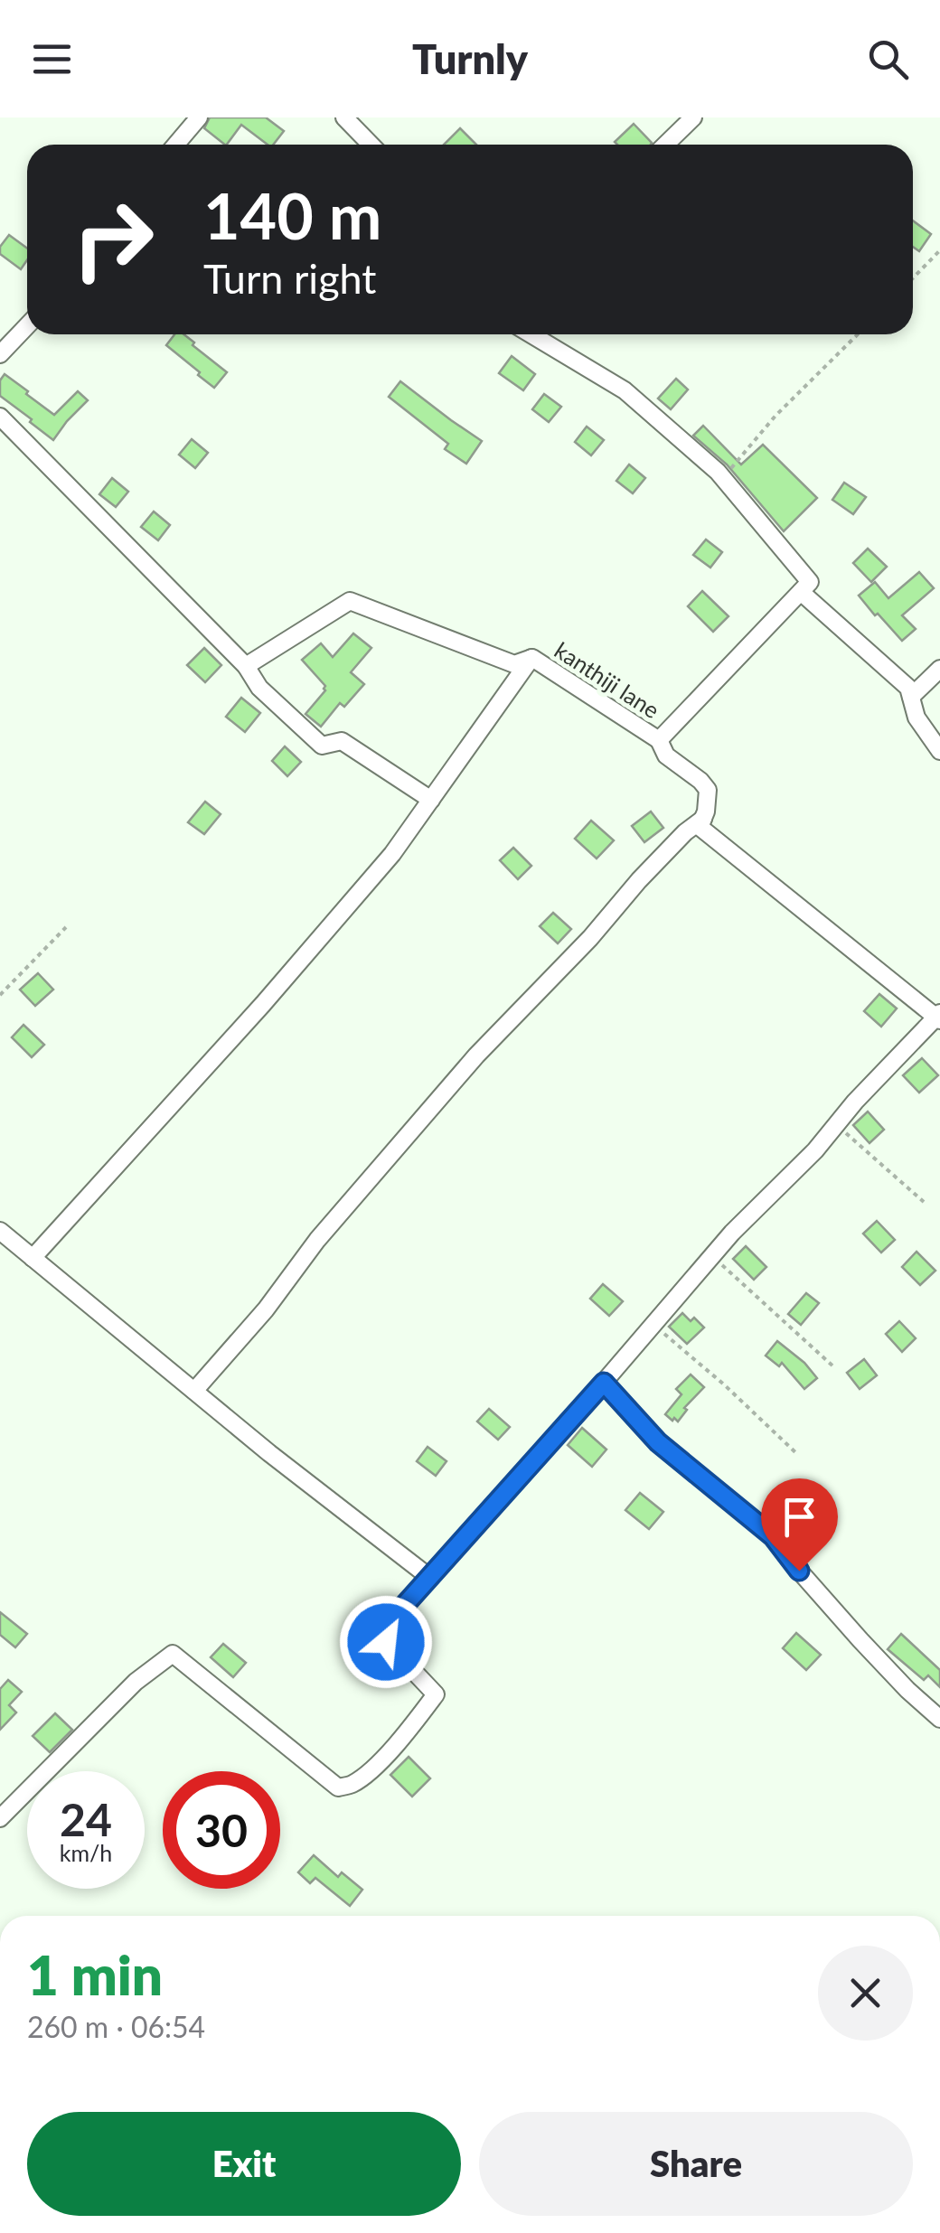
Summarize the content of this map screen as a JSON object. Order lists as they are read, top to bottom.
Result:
{
  "streets": {
    "street": ["kanthiji lane"]
  },
  "page": {
    "header": "Turnly",
    "turn": ["140 m", "Turn right"],
    "speed": "24 km/h",
    "limit": "30",
    "heading": ["1 min", "260 m · 06:54"],
    "buttons": ["Exit", "Share"]
  }
}
